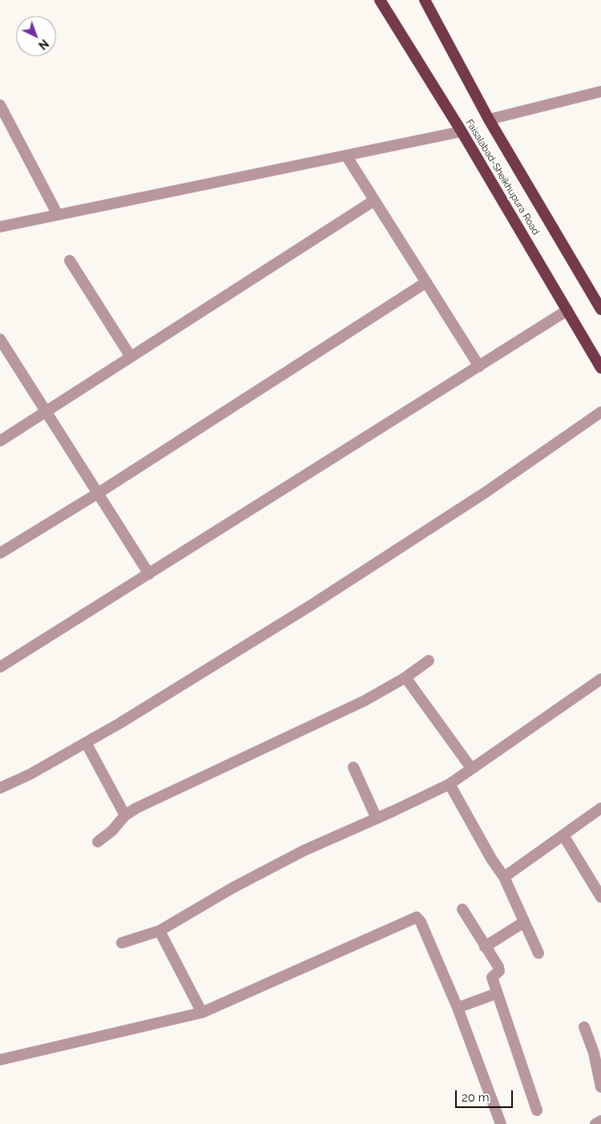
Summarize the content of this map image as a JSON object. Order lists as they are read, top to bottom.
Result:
{
  "streets": {
    "highway": ["Faisalabad-Sheikhupura Road"]
  },
  "scale_bar": "20 m",
  "north": "bottom right"
}
